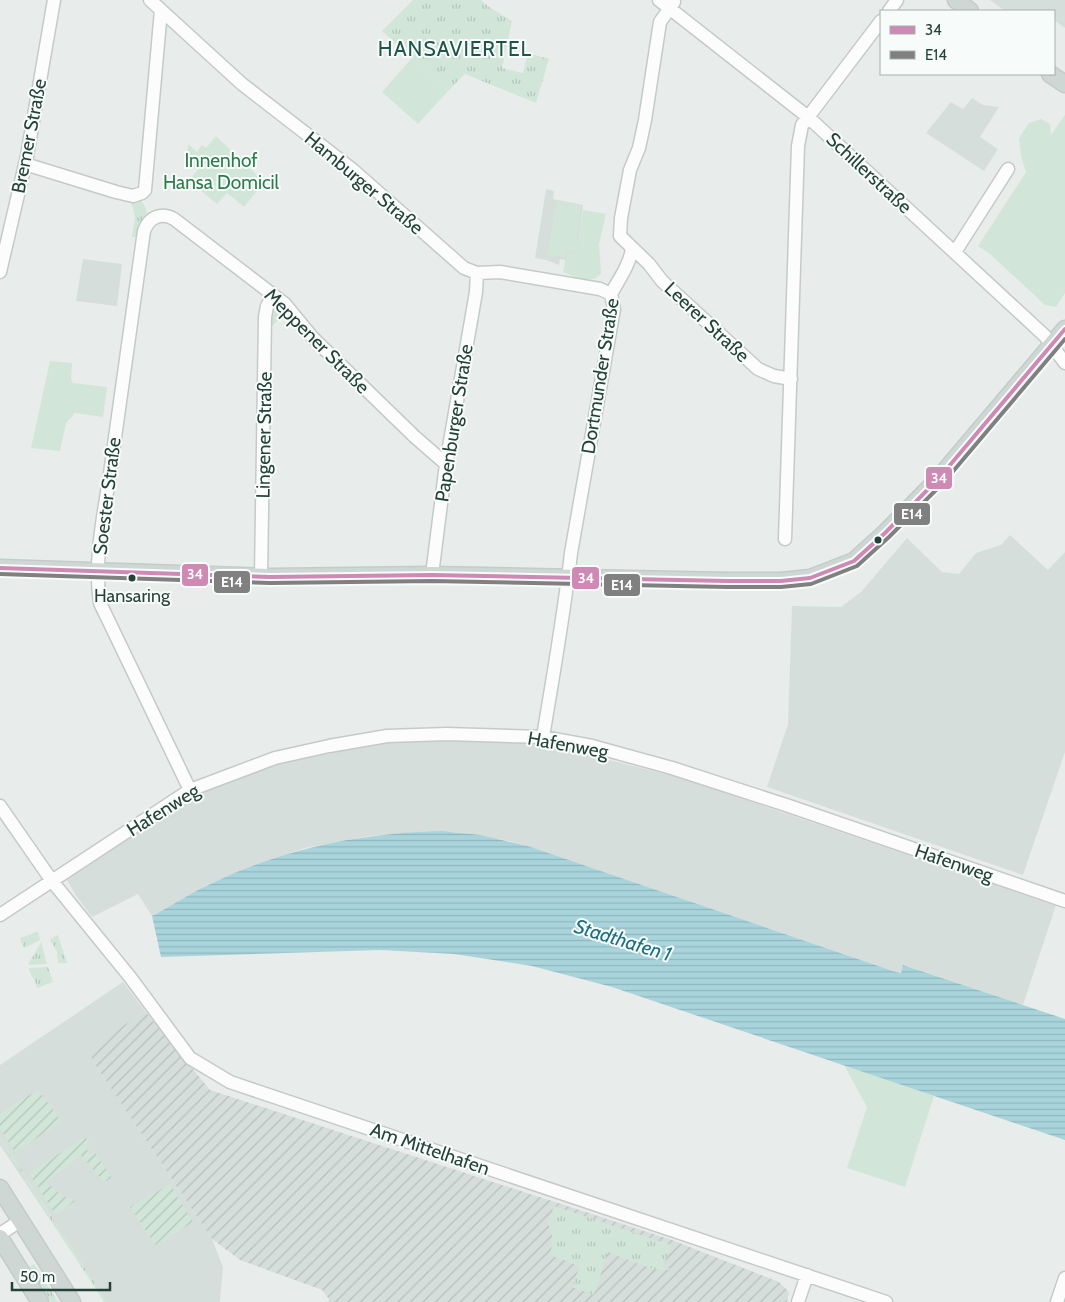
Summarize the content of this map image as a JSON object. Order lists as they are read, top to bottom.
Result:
{
  "streets": {
    "street": [
      "Bremer Straße",
      "Schillerstraße",
      "Hamburger Straße",
      "Leerer Straße",
      "Meppener Straße",
      "Dortmunder Straße",
      "Papenburger Straße",
      "Lingener Straße",
      "Soester Straße",
      "Hafenweg",
      "Am Mittelhafen"
    ]
  },
  "crossings": [
    ["Hamburger Straße", "Dortmunder Straße"],
    ["Hamburger Straße", "Papenburger Straße"],
    ["Leerer Straße", "Dortmunder Straße"],
    ["Meppener Straße", "Papenburger Straße"],
    ["Meppener Straße", "Lingener Straße"],
    ["Meppener Straße", "Soester Straße"],
    ["Dortmunder Straße", "Hafenweg"],
    ["Soester Straße", "Hafenweg"],
    ["Hafenweg", "Am Mittelhafen"]
  ],
  "districts": ["HANSAVIERTEL"],
  "water": ["Stadthafen 1"],
  "parks": ["Innenhof Hansa Domicil"],
  "places": ["Hansaring"],
  "lines": ["transit line 34", "transit line E14"],
  "legend": ["34", "E14"],
  "scale_bar": "50 m"
}
